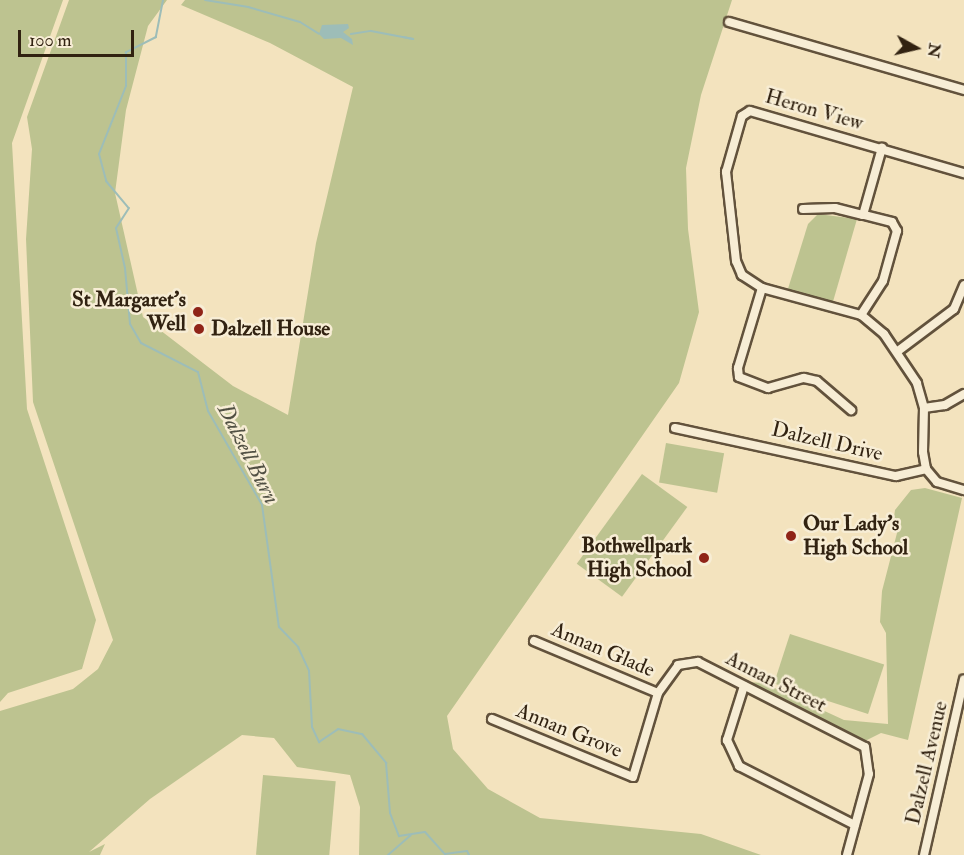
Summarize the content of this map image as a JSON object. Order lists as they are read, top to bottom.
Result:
{
  "streets": {
    "street": [
      "Heron View",
      "Dalzell Drive",
      "Annan Glade",
      "Annan Street",
      "Annan Grove",
      "Dalzell Avenue"
    ]
  },
  "crossings": [
    ["Heron View", "Dalzell Drive"],
    ["Annan Glade", "Annan Street"],
    ["Annan Street", "Annan Grove"]
  ],
  "water": ["Dalzell Burn"],
  "places": [
    "St Margaret's Well",
    "Dalzell House",
    "Our Lady's High School",
    "Bothwellpark High School"
  ],
  "scale_bar": "100 m",
  "north": "right"
}
